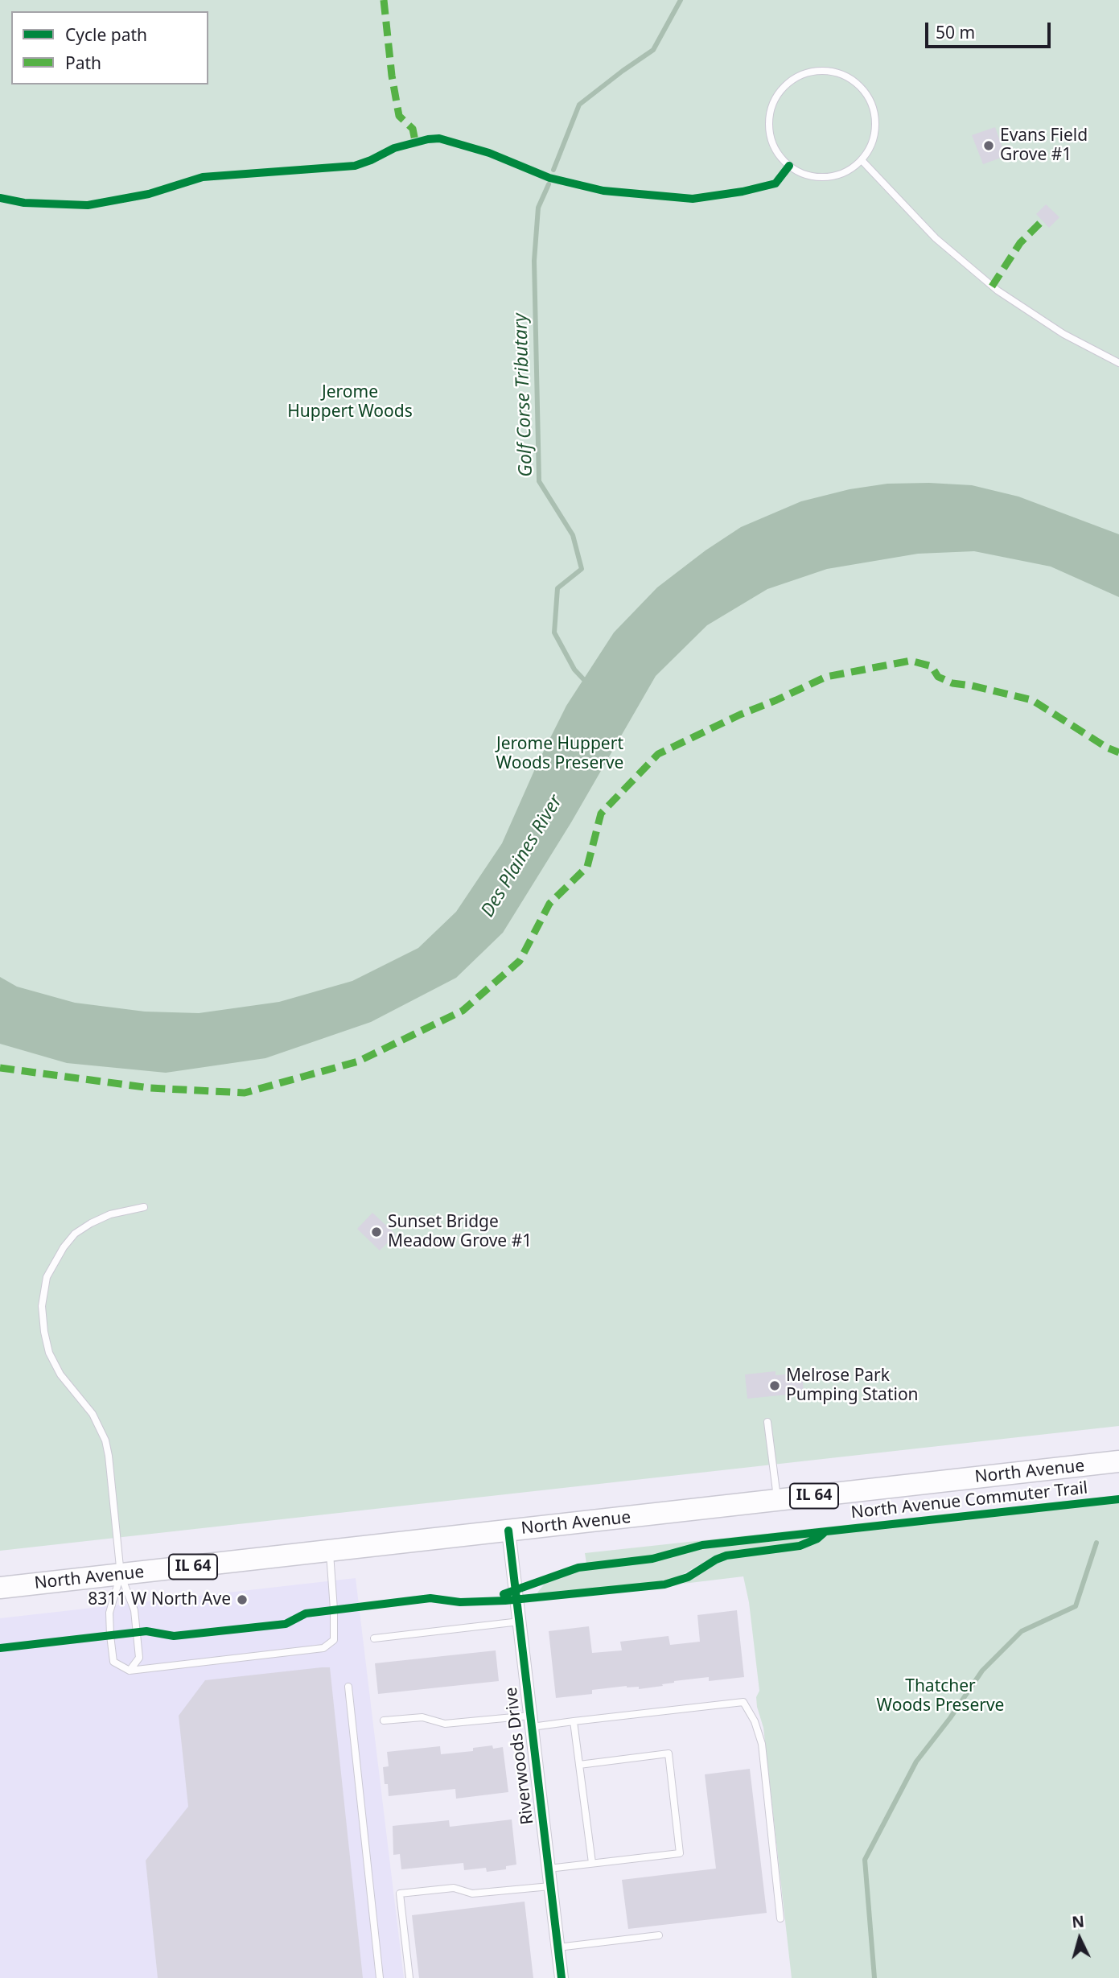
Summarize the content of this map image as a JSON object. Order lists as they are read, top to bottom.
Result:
{
  "streets": {
    "main road": ["North Avenue", "IL 64"],
    "street": ["Riverwoods Drive"],
    "cycle path": ["North Avenue Commuter Trail"]
  },
  "crossings": [
    ["North Avenue", "Riverwoods Drive"]
  ],
  "water": ["Golf Corse Tributary", "Des Plaines River"],
  "parks": ["Jerome Huppert Woods", "Jerome Huppert Woods Preserve", "Thatcher Woods Preserve"],
  "places": [
    "Evans Field Grove #1",
    "Sunset Bridge Meadow Grove #1",
    "Melrose Park Pumping Station",
    "8311 W North Ave"
  ],
  "legend": ["Cycle path", "Path"],
  "scale_bar": "50 m",
  "north": "top"
}
